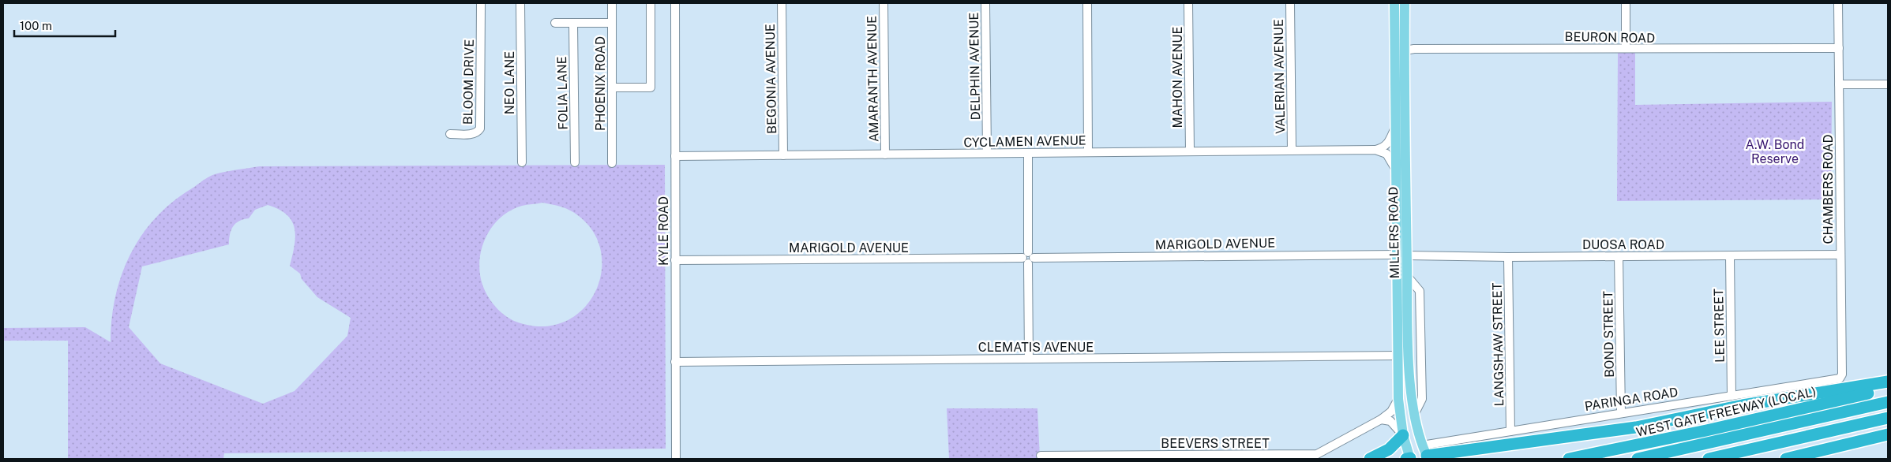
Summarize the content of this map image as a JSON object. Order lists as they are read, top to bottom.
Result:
{
  "streets": {
    "highway": ["WEST GATE FREEWAY (LOCAL)"],
    "main road": ["MILLERS ROAD"],
    "street": [
      "BEURON ROAD",
      "DELPHIN AVENUE",
      "VALERIAN AVENUE",
      "MAHON AVENUE",
      "BEGONIA AVENUE",
      "AMARANTH AVENUE",
      "BLOOM DRIVE",
      "NEO LANE",
      "PHOENIX ROAD",
      "FOLIA LANE",
      "CYCLAMEN AVENUE",
      "CHAMBERS ROAD",
      "KYLE ROAD",
      "MARIGOLD AVENUE",
      "DUOSA ROAD",
      "LEE STREET",
      "BOND STREET",
      "LANGSHAW STREET",
      "CLEMATIS AVENUE",
      "PARINGA ROAD",
      "BEEVERS STREET"
    ]
  },
  "crossings": [
    ["BEURON ROAD", "CHAMBERS ROAD"],
    ["BEURON ROAD", "MILLERS ROAD"],
    ["DELPHIN AVENUE", "CYCLAMEN AVENUE"],
    ["VALERIAN AVENUE", "CYCLAMEN AVENUE"],
    ["MAHON AVENUE", "CYCLAMEN AVENUE"],
    ["BEGONIA AVENUE", "CYCLAMEN AVENUE"],
    ["AMARANTH AVENUE", "CYCLAMEN AVENUE"],
    ["CYCLAMEN AVENUE", "KYLE ROAD"],
    ["CHAMBERS ROAD", "DUOSA ROAD"],
    ["CHAMBERS ROAD", "PARINGA ROAD"],
    ["KYLE ROAD", "MARIGOLD AVENUE"],
    ["KYLE ROAD", "CLEMATIS AVENUE"],
    ["MILLERS ROAD", "MARIGOLD AVENUE"],
    ["MILLERS ROAD", "DUOSA ROAD"],
    ["MILLERS ROAD", "CLEMATIS AVENUE"],
    ["MILLERS ROAD", "PARINGA ROAD"],
    ["MILLERS ROAD", "BEEVERS STREET"],
    ["DUOSA ROAD", "LEE STREET"],
    ["DUOSA ROAD", "BOND STREET"],
    ["DUOSA ROAD", "LANGSHAW STREET"],
    ["LEE STREET", "PARINGA ROAD"],
    ["BOND STREET", "PARINGA ROAD"],
    ["LANGSHAW STREET", "PARINGA ROAD"]
  ],
  "parks": ["A.W. Bond Reserve"],
  "scale_bar": "100 m"
}
